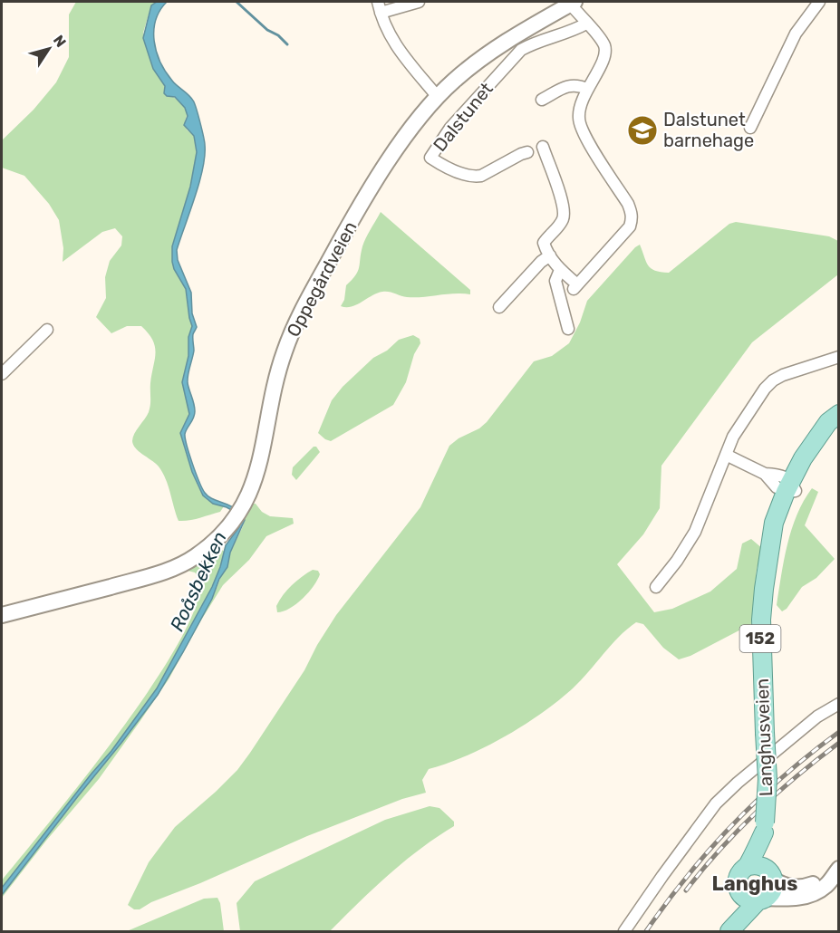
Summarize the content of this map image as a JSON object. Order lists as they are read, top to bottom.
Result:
{
  "streets": {
    "main road": ["Oppegårdveien", "152", "Langhusveien"],
    "street": ["Dalstunet"]
  },
  "districts": ["Langhus"],
  "water": ["Roåsbekken"],
  "places": {
    "school or university": ["Dalstunet barnehage"]
  },
  "north": "top right"
}
